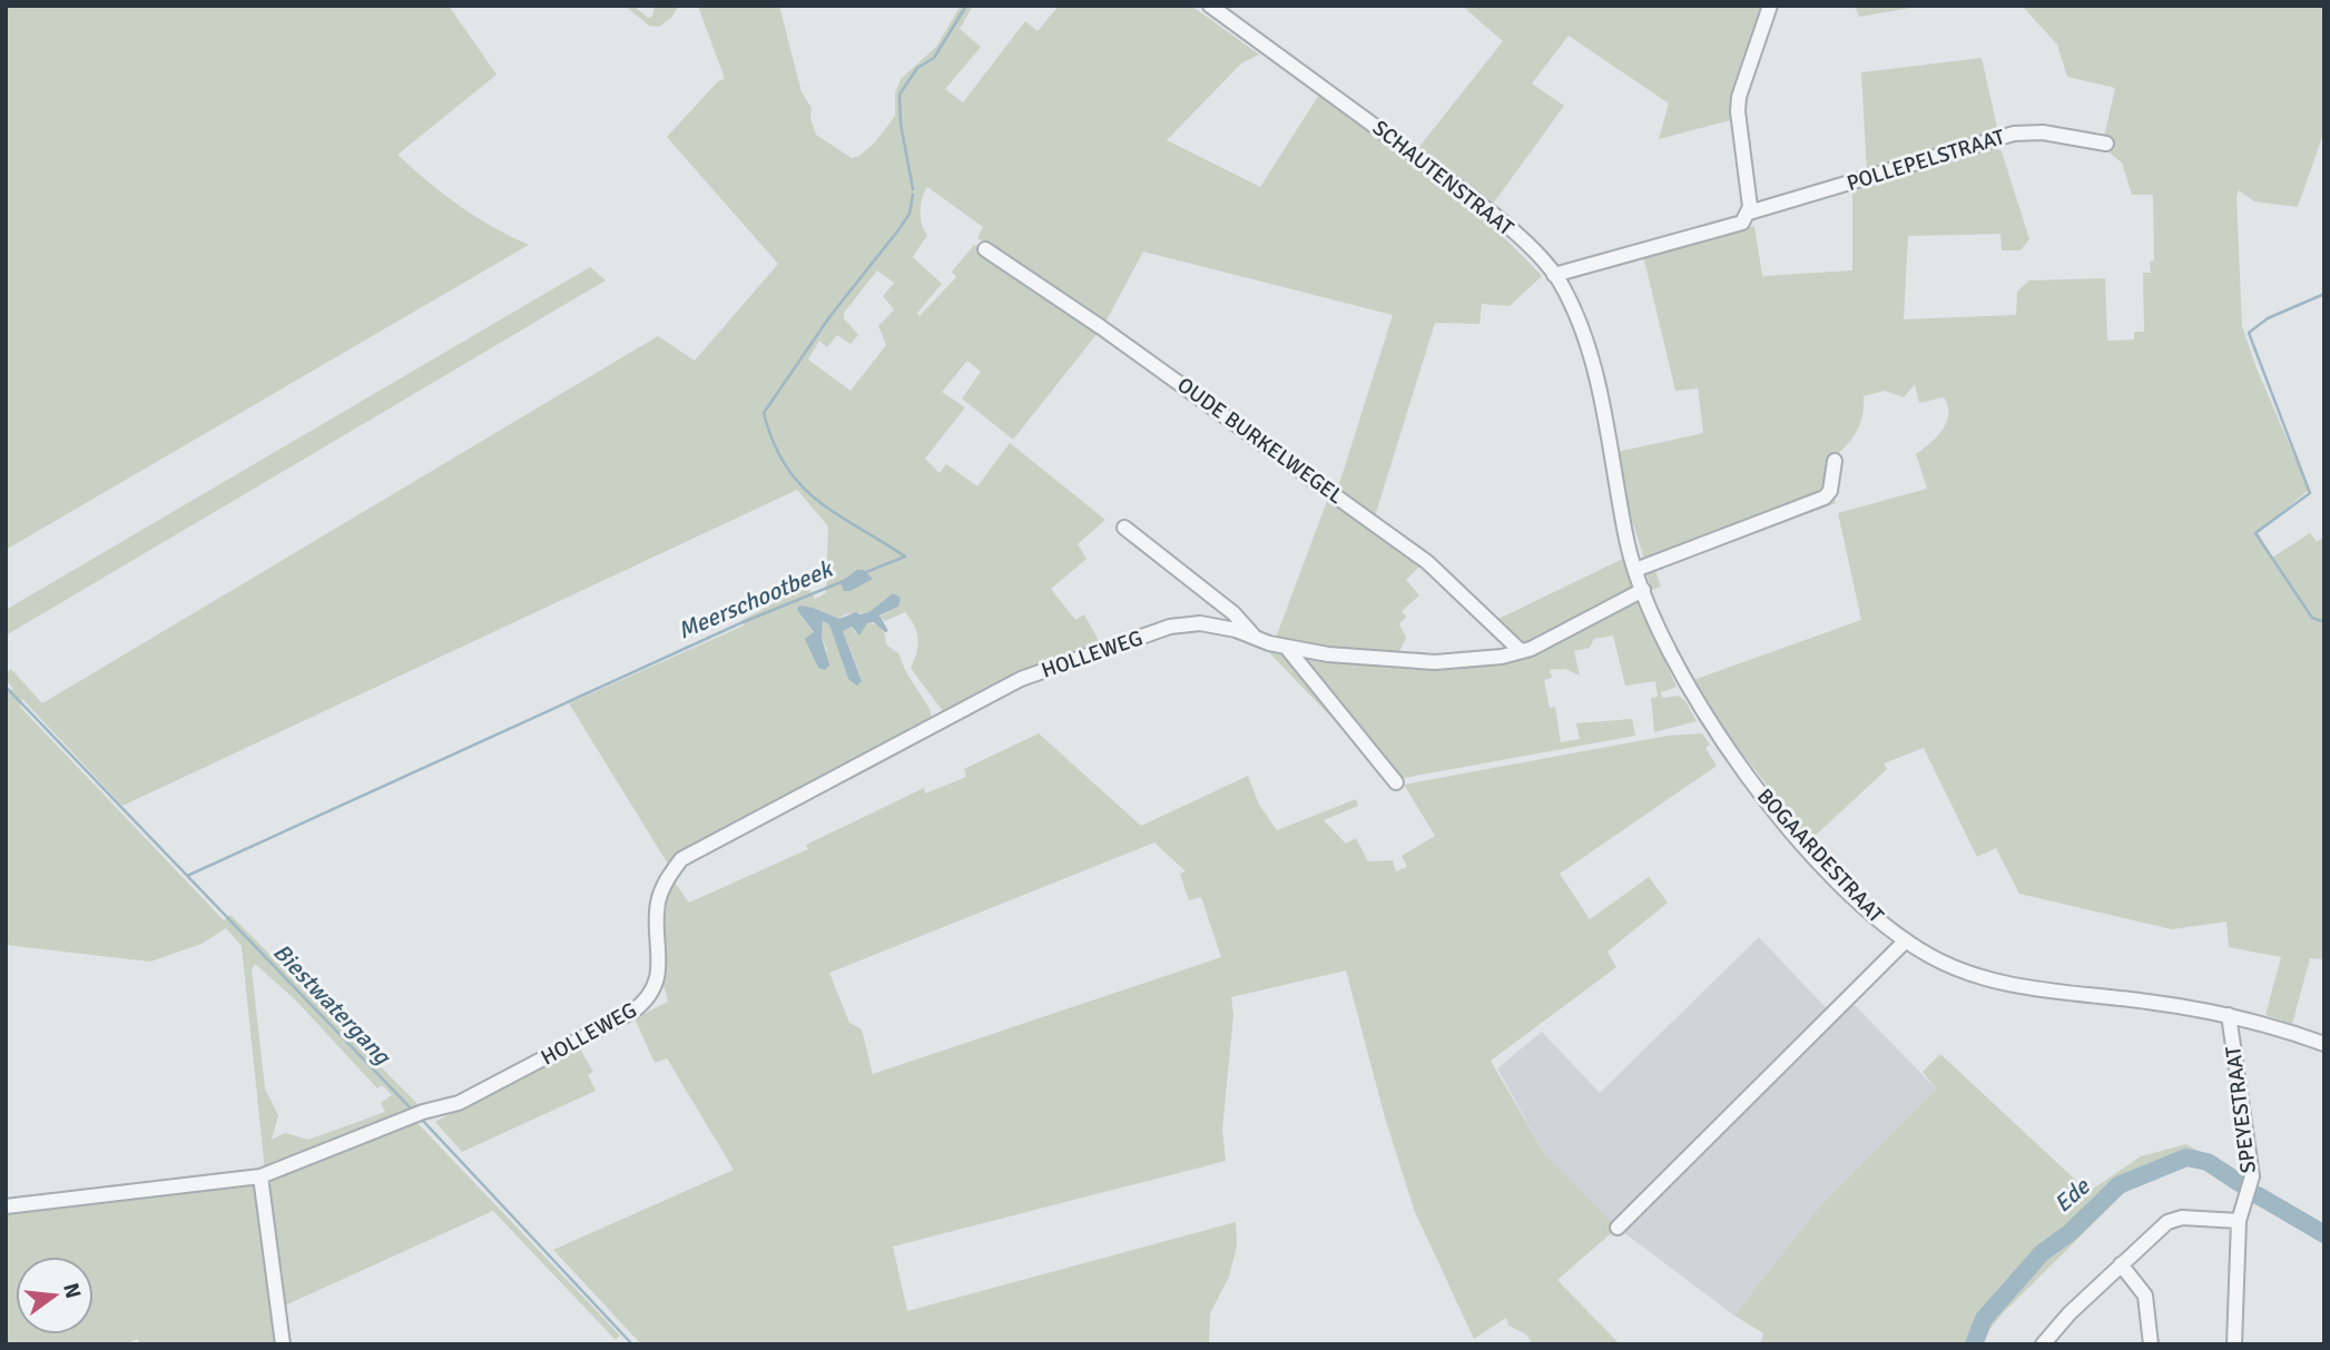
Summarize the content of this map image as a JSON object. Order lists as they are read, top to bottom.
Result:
{
  "streets": {
    "street": [
      "POLLEPELSTRAAT",
      "SCHAUTENSTRAAT",
      "OUDE BURKELWEGEL",
      "HOLLEWEG",
      "BOGAARDESTRAAT",
      "SPEYESTRAAT"
    ]
  },
  "crossings": [
    ["POLLEPELSTRAAT", "SCHAUTENSTRAAT"],
    ["SCHAUTENSTRAAT", "HOLLEWEG"],
    ["SCHAUTENSTRAAT", "BOGAARDESTRAAT"],
    ["OUDE BURKELWEGEL", "HOLLEWEG"],
    ["HOLLEWEG", "BOGAARDESTRAAT"],
    ["BOGAARDESTRAAT", "SPEYESTRAAT"]
  ],
  "water": ["Meerschootbeek", "Biestwatergang", "Ede"],
  "north": "right"
}
